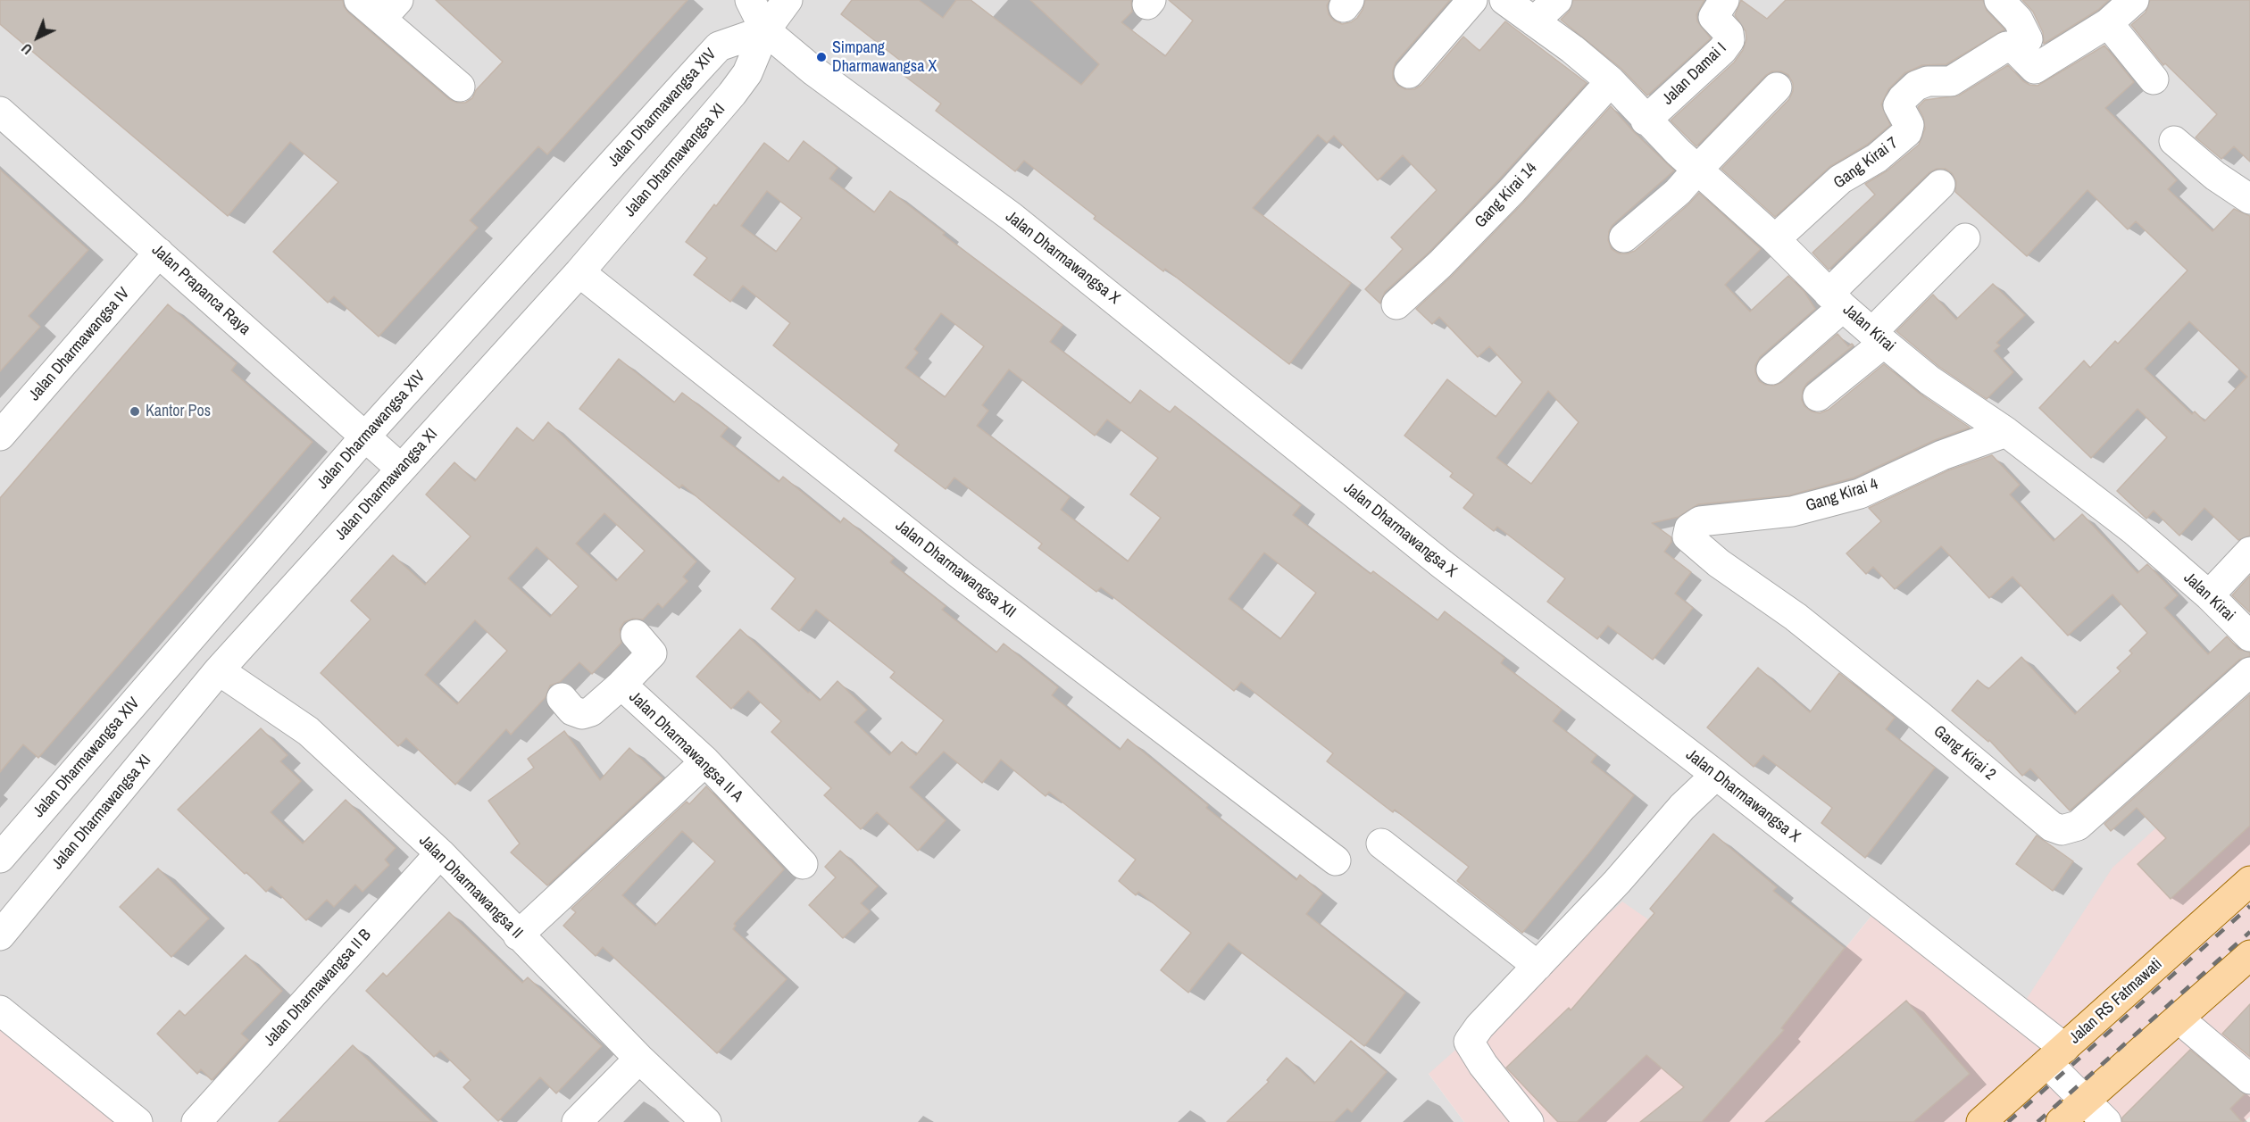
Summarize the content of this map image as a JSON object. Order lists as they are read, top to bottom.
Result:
{
  "streets": {
    "main road": ["Jalan RS Fatmawati"],
    "street": [
      "Jalan Damai I",
      "Jalan Dharmawangsa XIV",
      "Jalan Dharmawangsa XI",
      "Gang Kirai 7",
      "Gang Kirai 14",
      "Jalan Dharmawangsa X",
      "Jalan Prapanca Raya",
      "Jalan Kirai",
      "Jalan Dharmawangsa IV",
      "Gang Kirai 4",
      "Jalan Dharmawangsa XII",
      "Jalan Dharmawangsa II A",
      "Gang Kirai 2",
      "Jalan Dharmawangsa II",
      "Jalan Dharmawangsa II B"
    ]
  },
  "crossings": [
    ["Jalan Damai I", "Jalan Kirai"],
    ["Jalan Dharmawangsa XIV", "Jalan Dharmawangsa XI"],
    ["Jalan Dharmawangsa XIV", "Jalan Dharmawangsa X"],
    ["Jalan Dharmawangsa XIV", "Jalan Prapanca Raya"],
    ["Jalan Dharmawangsa XI", "Jalan Dharmawangsa X"],
    ["Jalan Dharmawangsa XI", "Jalan Prapanca Raya"],
    ["Jalan Dharmawangsa XI", "Jalan Dharmawangsa XII"],
    ["Jalan Dharmawangsa XI", "Jalan Dharmawangsa II"],
    ["Gang Kirai 7", "Jalan Kirai"],
    ["Gang Kirai 14", "Jalan Kirai"],
    ["Jalan Dharmawangsa X", "Jalan RS Fatmawati"],
    ["Jalan Prapanca Raya", "Jalan Dharmawangsa IV"],
    ["Jalan Kirai", "Gang Kirai 4"],
    ["Gang Kirai 4", "Gang Kirai 2"],
    ["Jalan Dharmawangsa II", "Jalan Dharmawangsa II B"]
  ],
  "places": ["Simpang Dharmawangsa X", "Kantor Pos"],
  "north": "bottom left"
}
